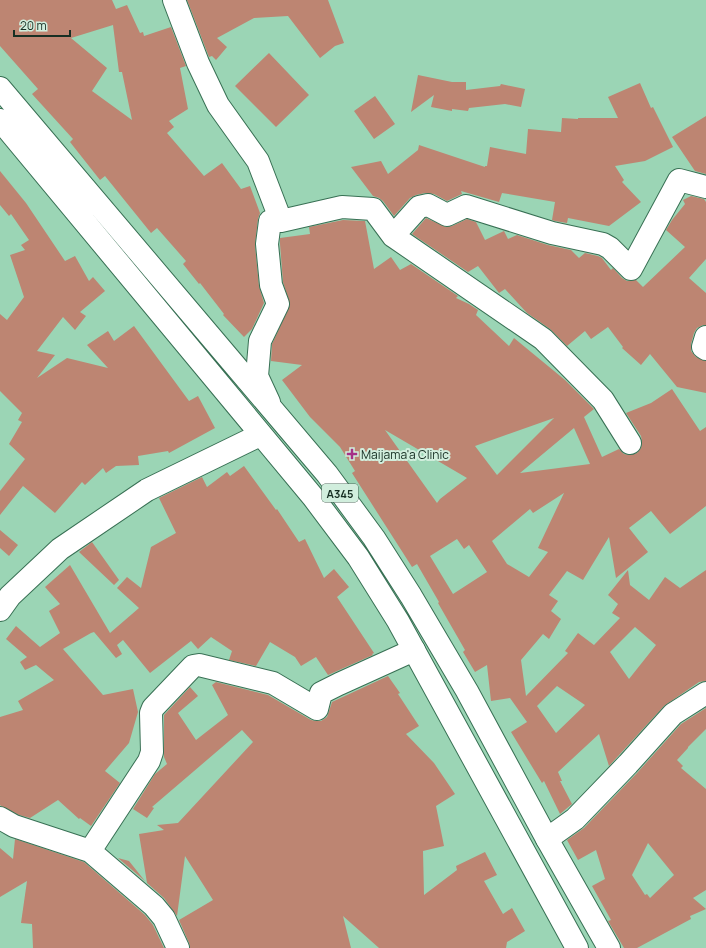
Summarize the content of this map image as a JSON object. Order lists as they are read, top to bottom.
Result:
{
  "streets": {
    "main road": ["A345"]
  },
  "places": {
    "health": ["Maijama'a Clinic"]
  },
  "scale_bar": "20 m"
}
